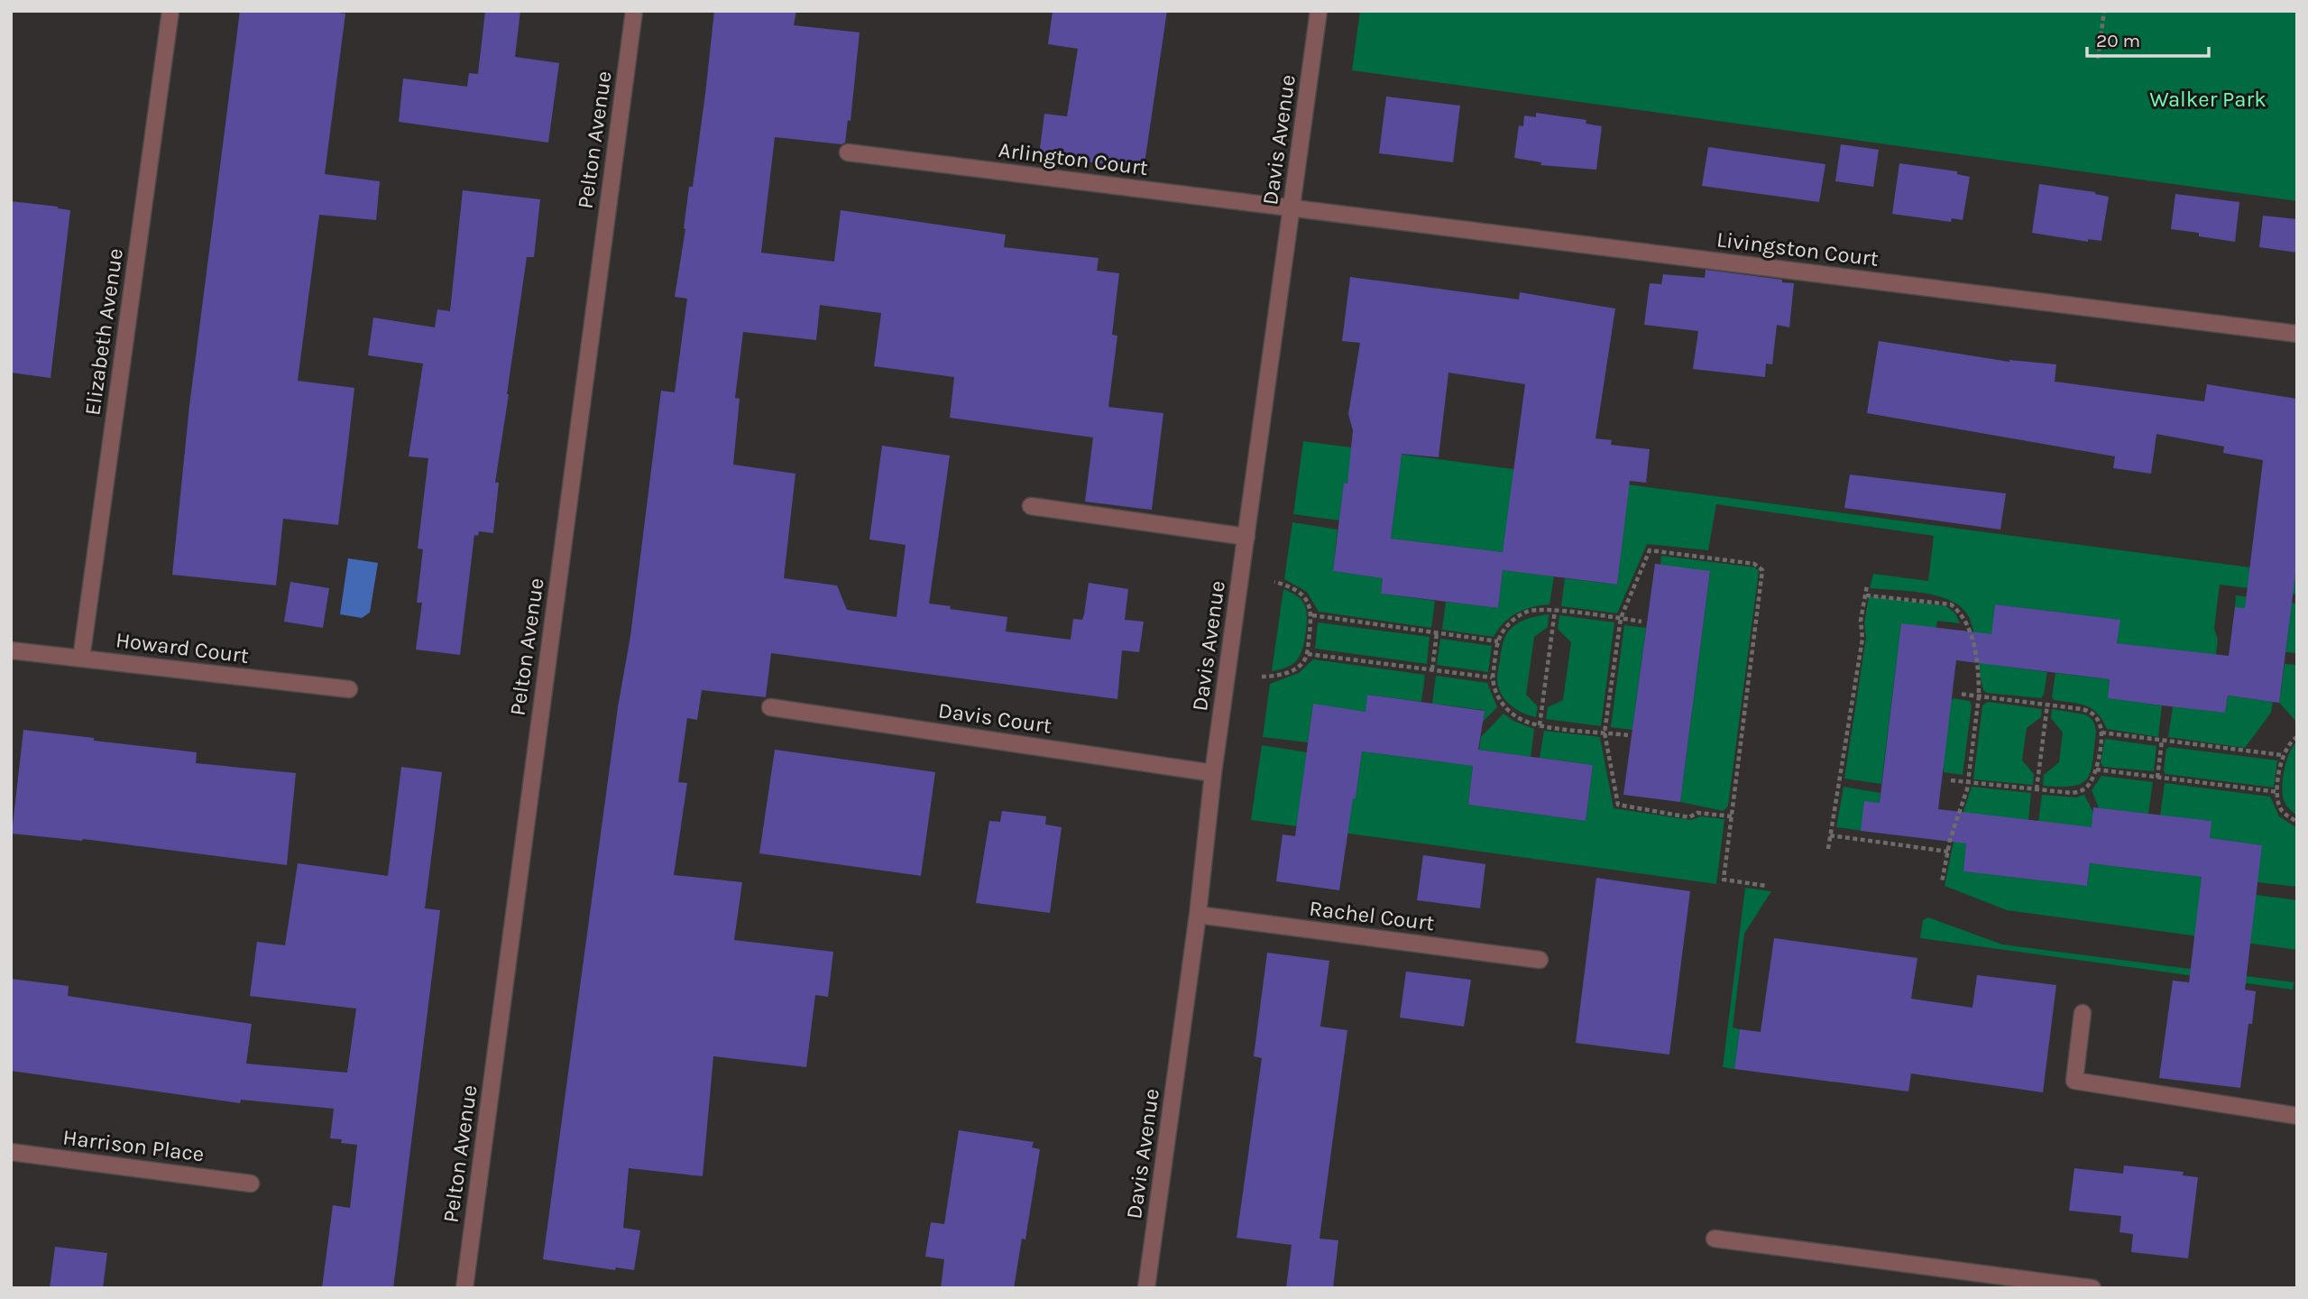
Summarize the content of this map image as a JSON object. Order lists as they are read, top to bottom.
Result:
{
  "streets": {
    "street": [
      "Pelton Avenue",
      "Davis Avenue",
      "Arlington Court",
      "Livingston Court",
      "Elizabeth Avenue",
      "Howard Court",
      "Davis Court",
      "Rachel Court",
      "Harrison Place"
    ]
  },
  "crossings": [
    ["Davis Avenue", "Arlington Court"],
    ["Davis Avenue", "Livingston Court"],
    ["Davis Avenue", "Davis Court"],
    ["Davis Avenue", "Rachel Court"],
    ["Arlington Court", "Livingston Court"],
    ["Elizabeth Avenue", "Howard Court"]
  ],
  "parks": ["Walker Park"],
  "scale_bar": "20 m"
}
